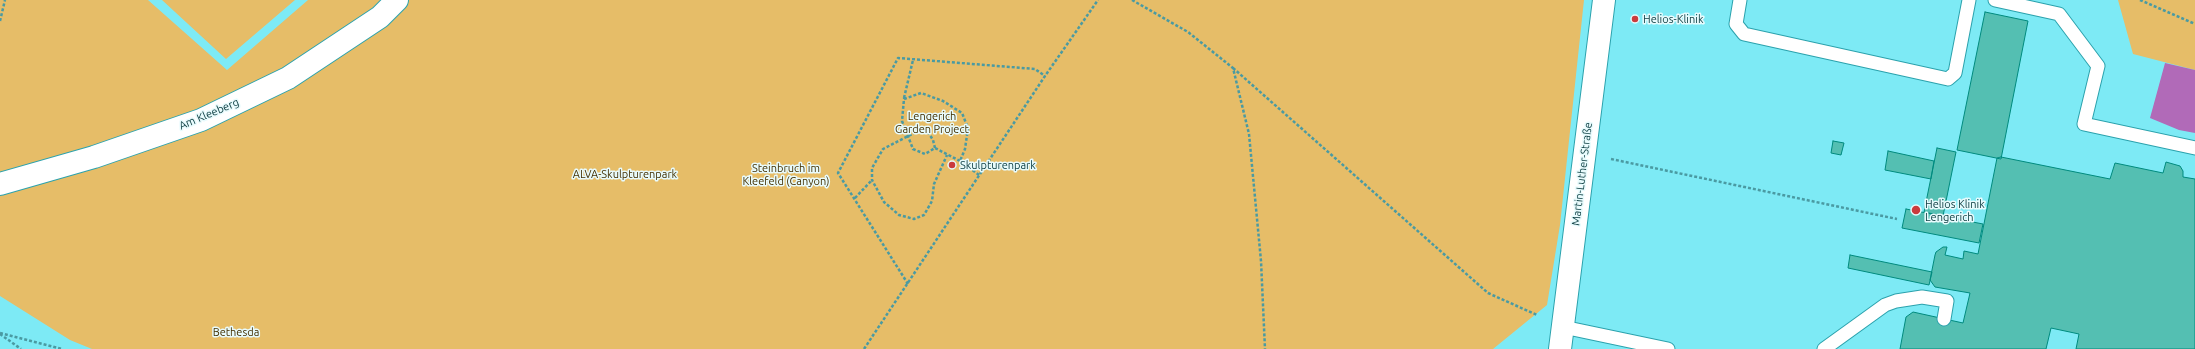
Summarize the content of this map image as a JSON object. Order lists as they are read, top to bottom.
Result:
{
  "streets": {
    "street": ["Am Kleeberg", "Martin-Luther-Straße"]
  },
  "parks": [
    "Lengerich Garden Project",
    "Steinbruch im Kleefeld (Canyon)",
    "ALVA-Skulpturenpark",
    "Bethesda"
  ],
  "places": ["Helios-Klinik", "Skulpturenpark", "Helios Klinik Lengerich"]
}
